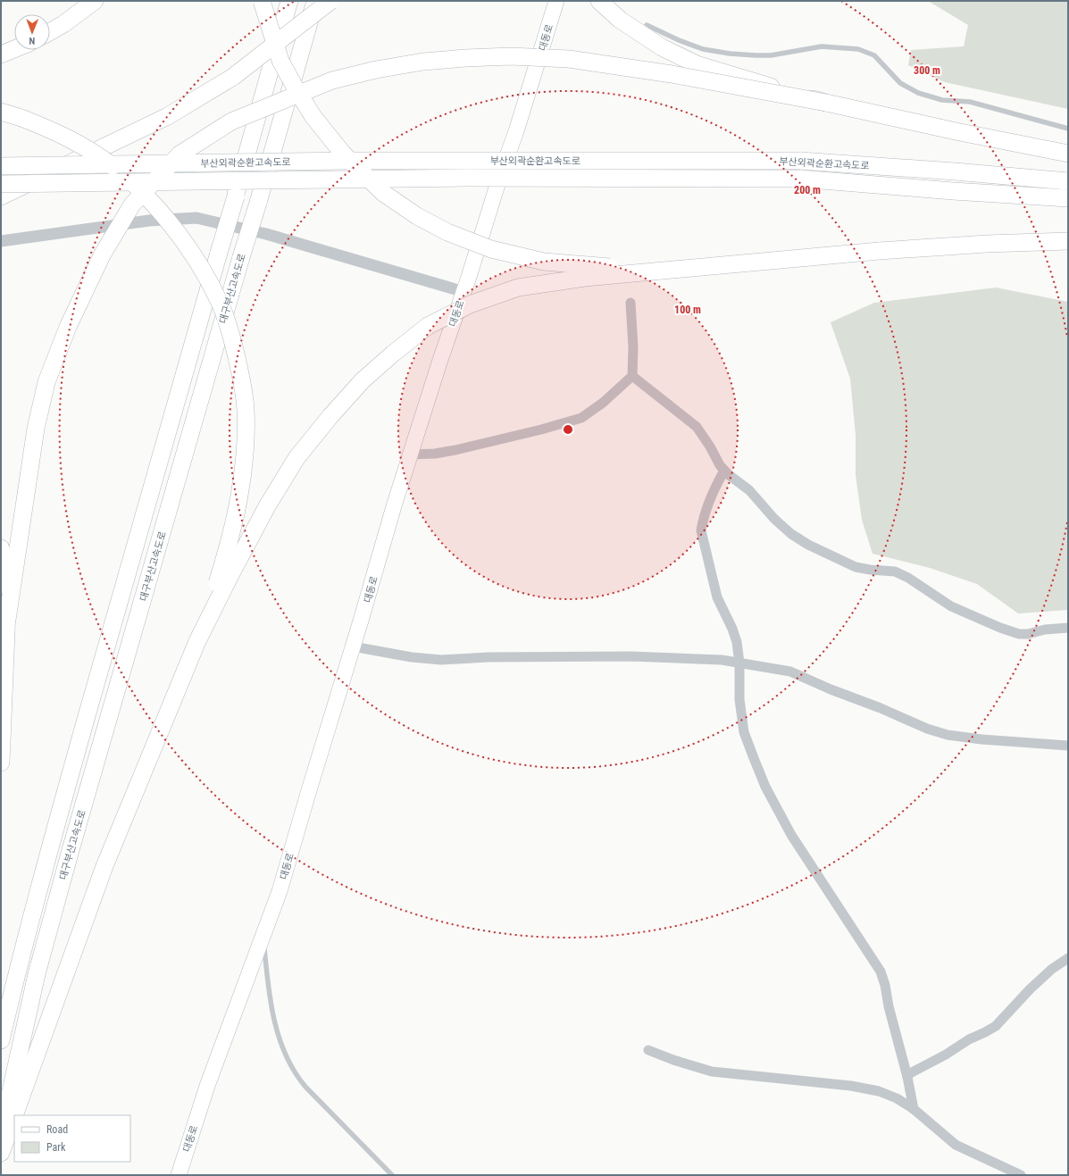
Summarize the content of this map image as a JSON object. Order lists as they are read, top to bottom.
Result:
{
  "streets": {
    "highway": ["부산외곽순환고속도로", "대구부산고속도로"],
    "main road": ["대동로"]
  },
  "legend": ["Road", "Park"],
  "north": "bottom",
  "rings": ["300 m", "200 m", "100 m"]
}
